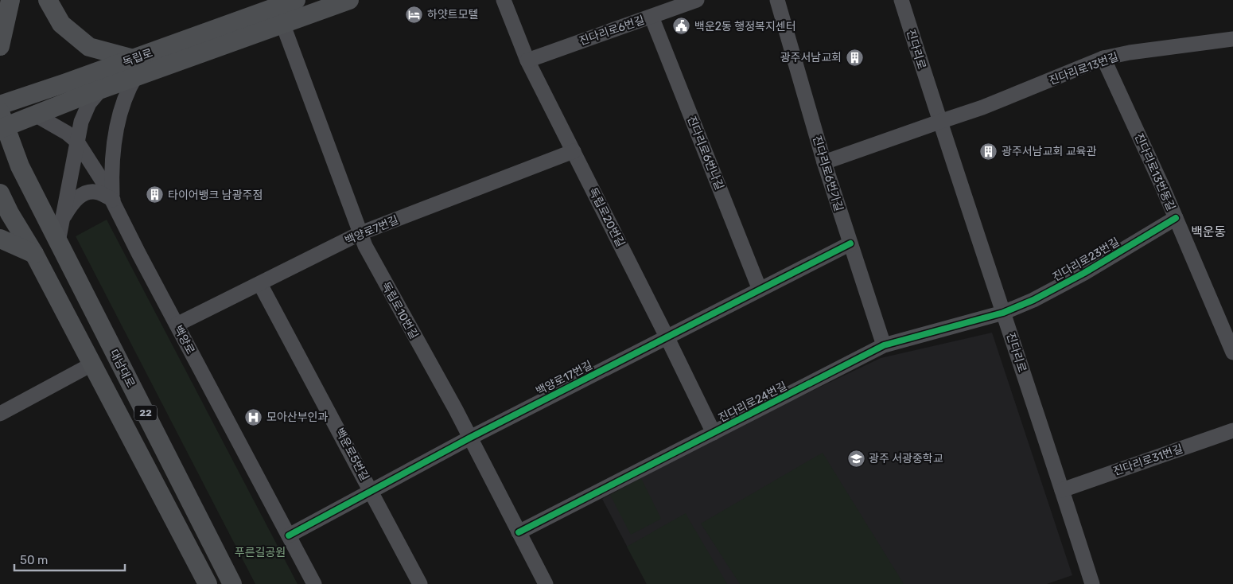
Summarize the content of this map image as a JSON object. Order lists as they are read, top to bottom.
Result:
{
  "streets": {
    "main road": ["독립로", "대남대로", "22"],
    "street": [
      "진다리로6번길",
      "진다리로",
      "진다리로13번길",
      "진다리로6번나길",
      "진다리로13번동길",
      "진다리로6번가길",
      "독립로20번길",
      "백양로7번길",
      "진다리로23번길",
      "독립로10번길",
      "백양로",
      "백양로17번길",
      "진다리로24번길",
      "백운로5번길",
      "진다리로31번길"
    ]
  },
  "crossings": [
    ["진다리로6번길", "진다리로6번나길"],
    ["진다리로6번길", "독립로20번길"],
    ["진다리로", "진다리로13번길"],
    ["진다리로", "진다리로23번길"],
    ["진다리로", "진다리로24번길"],
    ["진다리로", "진다리로31번길"],
    ["독립로", "독립로10번길"],
    ["독립로", "백양로"],
    ["독립로", "대남대로"],
    ["진다리로13번길", "진다리로13번동길"],
    ["진다리로6번나길", "백양로17번길"],
    ["진다리로13번동길", "진다리로23번길"],
    ["진다리로6번가길", "백양로17번길"],
    ["진다리로6번가길", "진다리로24번길"],
    ["독립로20번길", "백양로7번길"],
    ["독립로20번길", "백양로17번길"],
    ["독립로20번길", "진다리로24번길"],
    ["백양로7번길", "독립로10번길"],
    ["백양로7번길", "백양로"],
    ["백양로7번길", "백운로5번길"],
    ["진다리로23번길", "진다리로24번길"],
    ["독립로10번길", "백양로17번길"],
    ["독립로10번길", "진다리로24번길"],
    ["백양로", "백양로17번길"],
    ["백양로17번길", "백운로5번길"]
  ],
  "districts": ["백운동"],
  "parks": ["푸른길공원"],
  "places": {
    "hotel": ["하얏트모텔"],
    "public building": ["백운2동 행정복지센터"],
    "building": ["광주서남교회", "광주서남교회 교육관", "타이어뱅크 남광주점"],
    "hospital": ["모아산부인과"],
    "school or university": ["광주 서광중학교"]
  },
  "scale_bar": "50 m"
}
